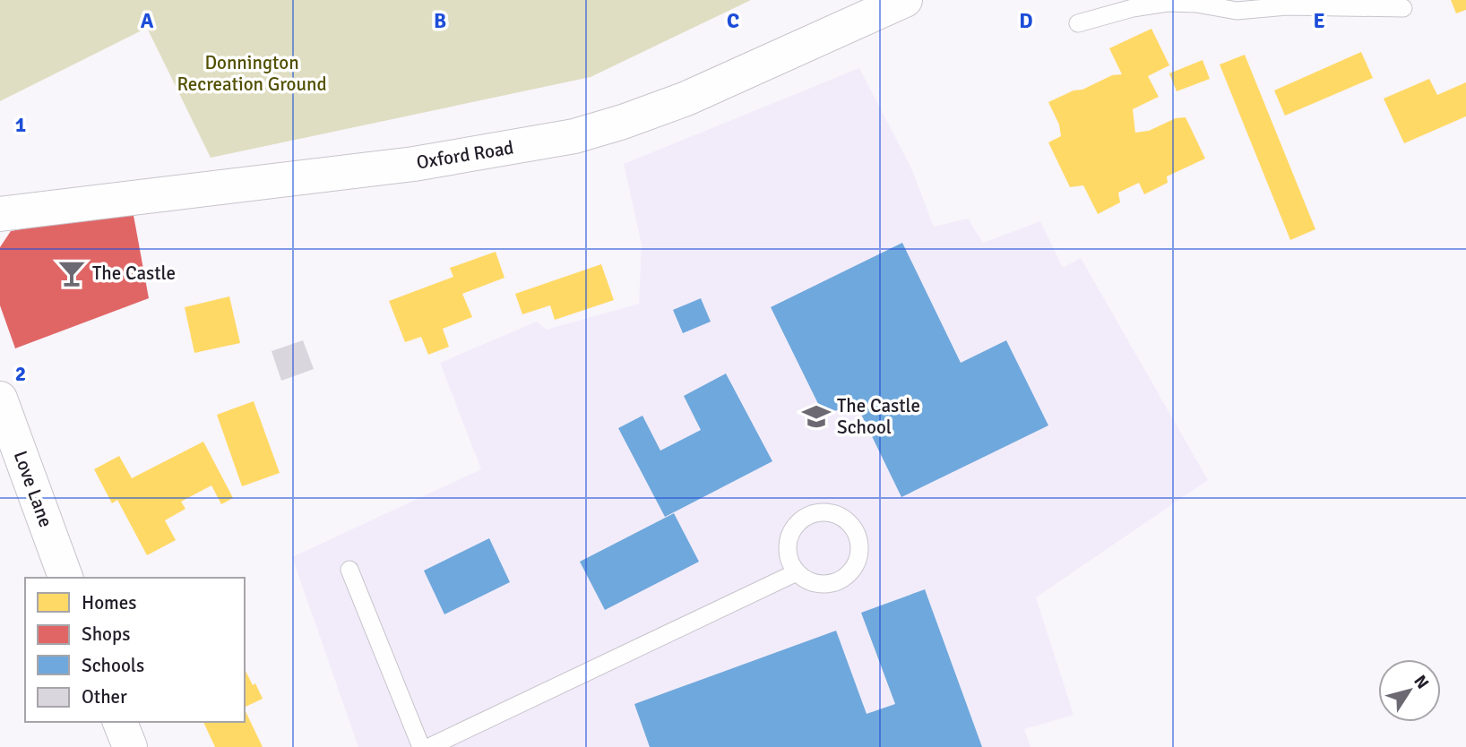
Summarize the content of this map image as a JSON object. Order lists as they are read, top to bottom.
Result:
{
  "streets": {
    "main road": ["Oxford Road", "Love Lane"]
  },
  "parks": ["Donnington Recreation Ground"],
  "places": {
    "bar": ["The Castle"],
    "school or university": ["The Castle School"]
  },
  "legend": [
    "Homes",
    "Shops",
    "Schools",
    "Other"
  ],
  "north": "top right",
  "grid": {
    "columns": [
      "A",
      "B",
      "C",
      "D",
      "E"
    ],
    "rows": ["1", "2"]
  }
}
